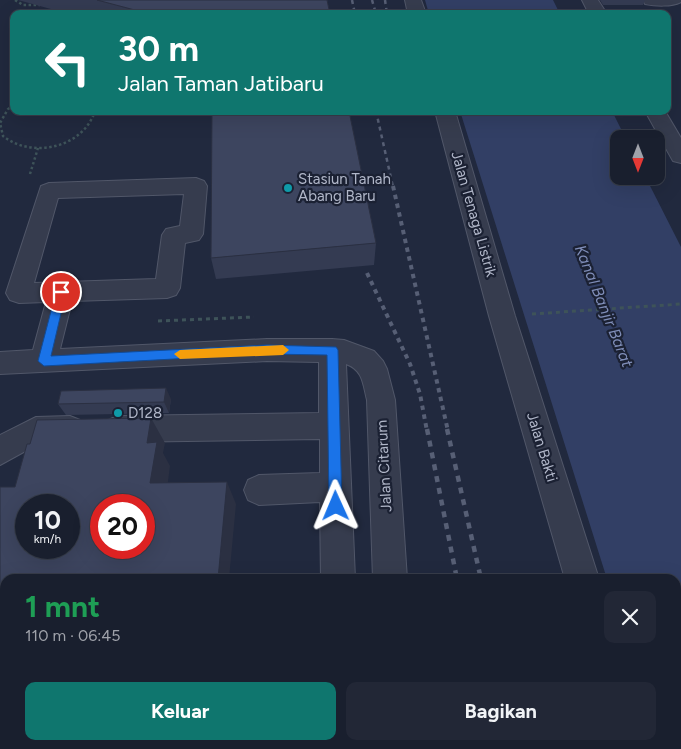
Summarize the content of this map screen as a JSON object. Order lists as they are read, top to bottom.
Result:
{
  "streets": {
    "street": ["Jalan Tenaga Listrik", "Jalan Bakti", "Jalan Citarum"]
  },
  "crossings": [
    ["Jalan Tenaga Listrik", "Jalan Bakti"]
  ],
  "water": ["Kanal Banjir Barat"],
  "places": ["Stasiun Tanah Abang Baru", "D128"],
  "north": "bottom",
  "page": {
    "turn": ["30 m", "Jalan Taman Jatibaru"],
    "speed": "10 km/h",
    "limit": "20",
    "heading": ["1 mnt", "110 m · 06:45"],
    "buttons": ["Keluar", "Bagikan"]
  }
}
